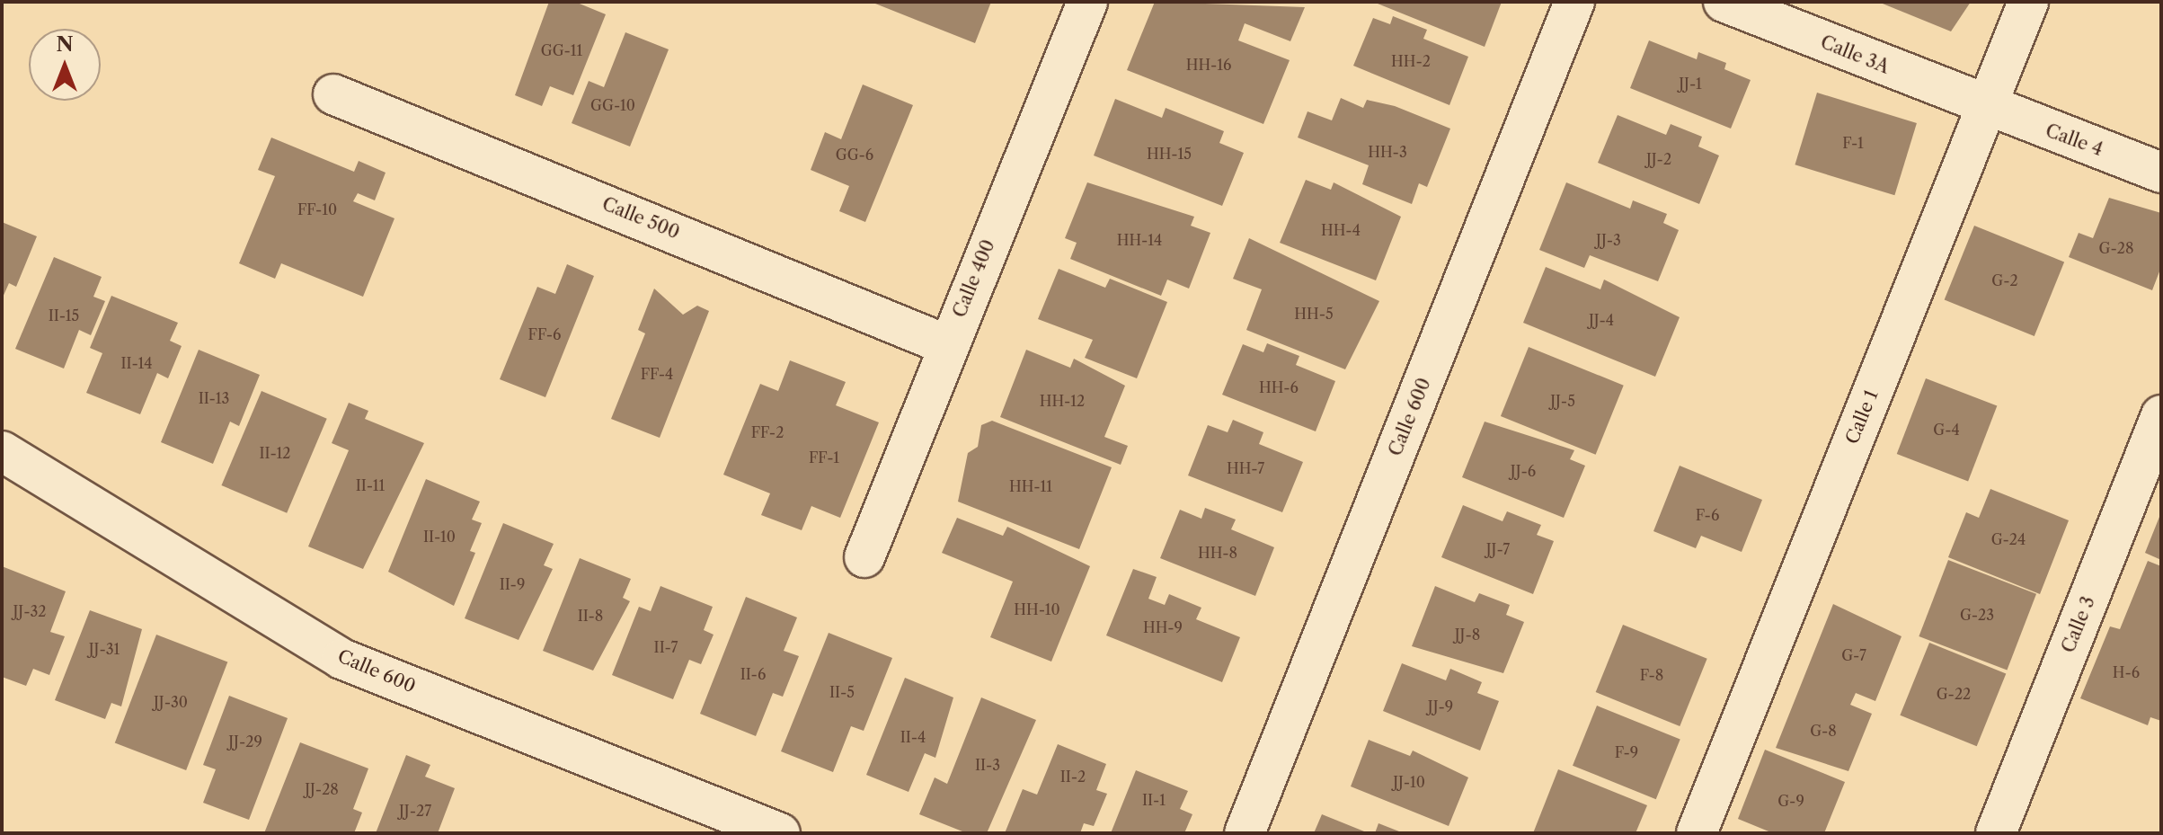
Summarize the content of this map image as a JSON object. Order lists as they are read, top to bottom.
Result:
{
  "streets": {
    "street": [
      "Calle 3A",
      "Calle 4",
      "Calle 500",
      "Calle 400",
      "Calle 600",
      "Calle 1",
      "Calle 3"
    ]
  },
  "crossings": [
    ["Calle 3A", "Calle 4"],
    ["Calle 3A", "Calle 1"],
    ["Calle 4", "Calle 1"],
    ["Calle 500", "Calle 400"]
  ],
  "house_numbers": [
    "GG-11",
    "HH-2",
    "HH-16",
    "JJ-1",
    "GG-10",
    "F-1",
    "HH-3",
    "HH-15",
    "GG-6",
    "JJ-2",
    "FF-10",
    "HH-4",
    "HH-14",
    "JJ-3",
    "G-28",
    "G-2",
    "HH-5",
    "II-15",
    "JJ-4",
    "FF-6",
    "II-14",
    "FF-4",
    "HH-6",
    "II-13",
    "HH-12",
    "JJ-5",
    "G-4",
    "FF-2",
    "II-12",
    "FF-1",
    "HH-7",
    "JJ-6",
    "II-11",
    "HH-11",
    "F-6",
    "II-10",
    "G-24",
    "JJ-7",
    "HH-8",
    "II-9",
    "HH-10",
    "JJ-32",
    "G-23",
    "II-8",
    "HH-9",
    "JJ-8",
    "II-7",
    "JJ-31",
    "G-7",
    "H-6",
    "II-6",
    "F-8",
    "II-5",
    "G-22",
    "JJ-30",
    "JJ-9",
    "G-8",
    "II-4",
    "JJ-29",
    "F-9",
    "II-3",
    "II-2",
    "JJ-10",
    "JJ-28",
    "II-1",
    "G-9",
    "JJ-27"
  ],
  "north": "top"
}
